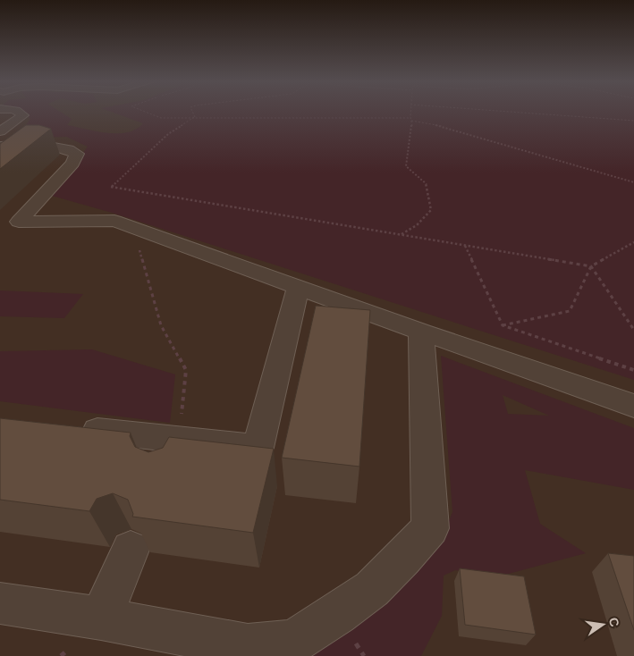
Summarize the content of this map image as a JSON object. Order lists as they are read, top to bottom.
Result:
{
  "north": "right"
}
